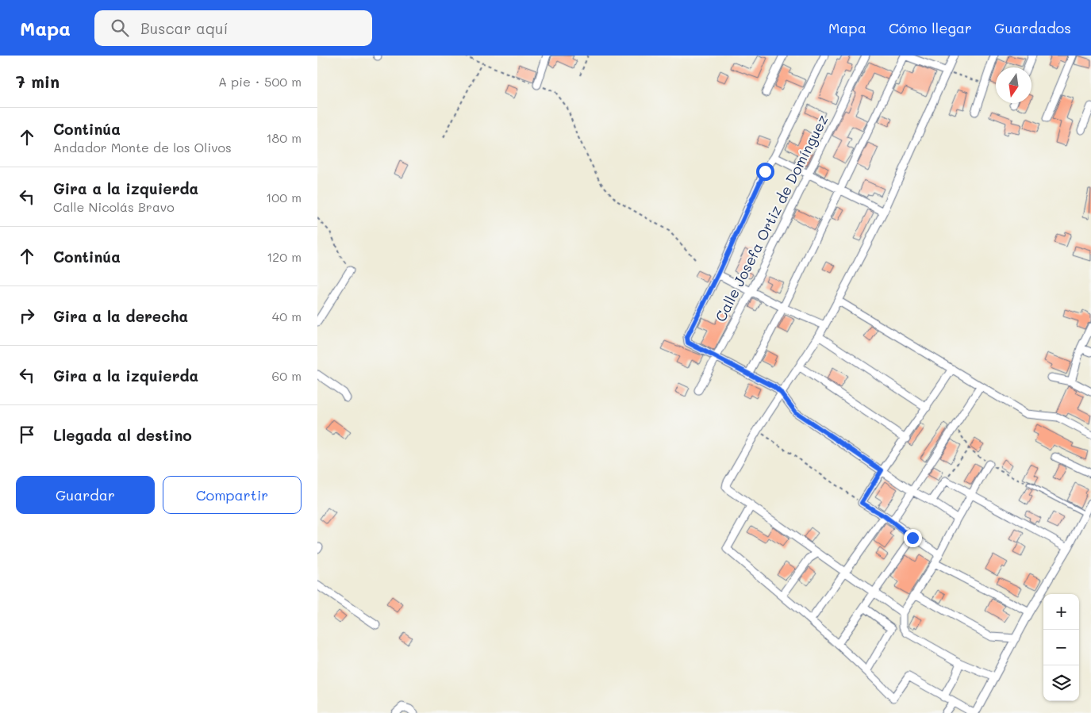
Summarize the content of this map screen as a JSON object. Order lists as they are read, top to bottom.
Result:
{
  "streets": {
    "street": ["Calle Josefa Ortiz de Domínguez"]
  },
  "north": "bottom",
  "page": {
    "header": "Mapa",
    "search": "Buscar aquí",
    "nav": ["Mapa", "Cómo llegar", "Guardados"],
    "heading": ["7 min", "A pie · 500 m"],
    "list": [
      ["Continúa", "Andador Monte de los Olivos", "180 m"],
      ["Gira a la izquierda", "Calle Nicolás Bravo", "100 m"],
      ["Continúa", "120 m"],
      ["Gira a la derecha", "40 m"],
      ["Gira a la izquierda", "60 m"],
      "Llegada al destino"
    ],
    "buttons": ["Guardar", "Compartir"],
    "map_buttons": ["+", "−"]
  }
}
